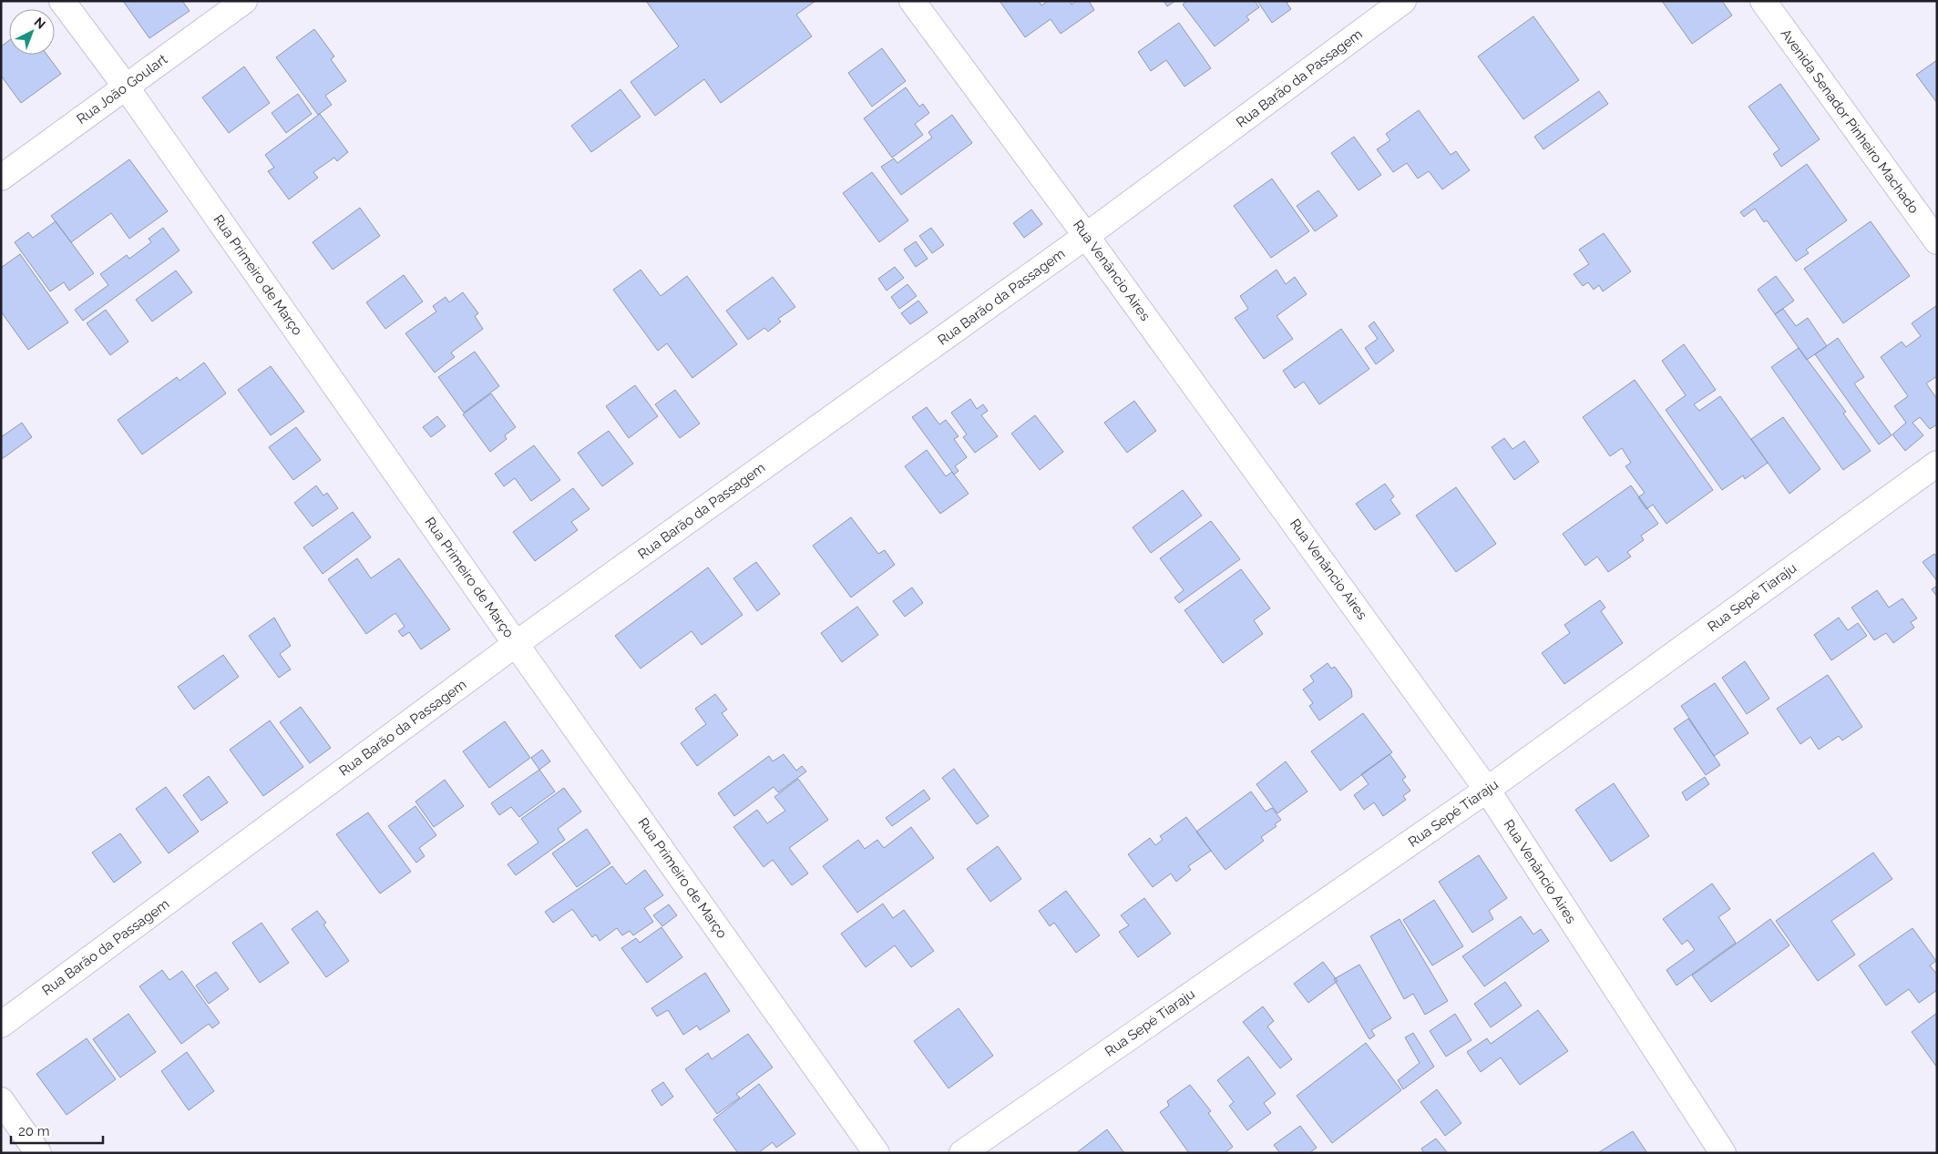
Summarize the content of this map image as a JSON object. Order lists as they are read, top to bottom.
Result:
{
  "streets": {
    "street": [
      "Rua Barão da Passagem",
      "Rua João Goulart",
      "Avenida Senador Pinheiro Machado",
      "Rua Venâncio Aires",
      "Rua Primeiro de Março",
      "Rua Sepé Tiaraju"
    ]
  },
  "crossings": [
    ["Rua Barão da Passagem", "Rua Venâncio Aires"],
    ["Rua Barão da Passagem", "Rua Primeiro de Março"],
    ["Rua João Goulart", "Rua Primeiro de Março"],
    ["Rua Venâncio Aires", "Rua Sepé Tiaraju"]
  ],
  "scale_bar": "20 m",
  "north": "top right"
}
